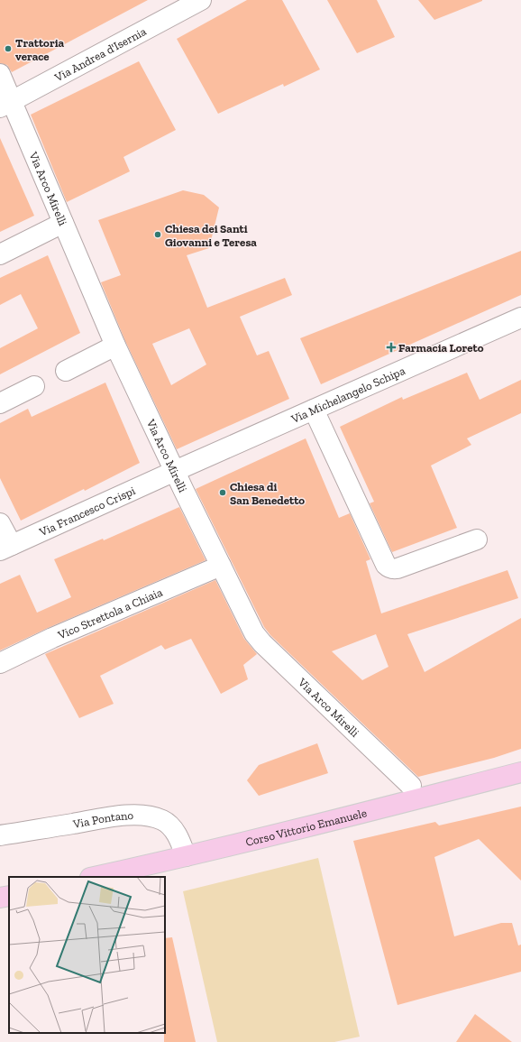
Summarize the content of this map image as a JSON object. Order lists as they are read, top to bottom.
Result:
{
  "streets": {
    "main road": ["Corso Vittorio Emanuele"],
    "street": [
      "Via Andrea d'Isernia",
      "Via Arco Mirelli",
      "Via Michelangelo Schipa",
      "Via Francesco Crispi",
      "Vico Strettola a Chiaia",
      "Via Pontano"
    ]
  },
  "crossings": [
    ["Via Andrea d'Isernia", "Via Arco Mirelli"],
    ["Via Arco Mirelli", "Via Michelangelo Schipa"],
    ["Via Arco Mirelli", "Via Francesco Crispi"],
    ["Via Arco Mirelli", "Vico Strettola a Chiaia"],
    ["Via Michelangelo Schipa", "Via Francesco Crispi"],
    ["Via Pontano", "Corso Vittorio Emanuele"]
  ],
  "places": {
    "other": ["Trattoria verace", "Chiesa dei Santi Giovanni e Teresa", "Chiesa di San Benedetto"],
    "health": ["Farmacia Loreto"]
  }
}
